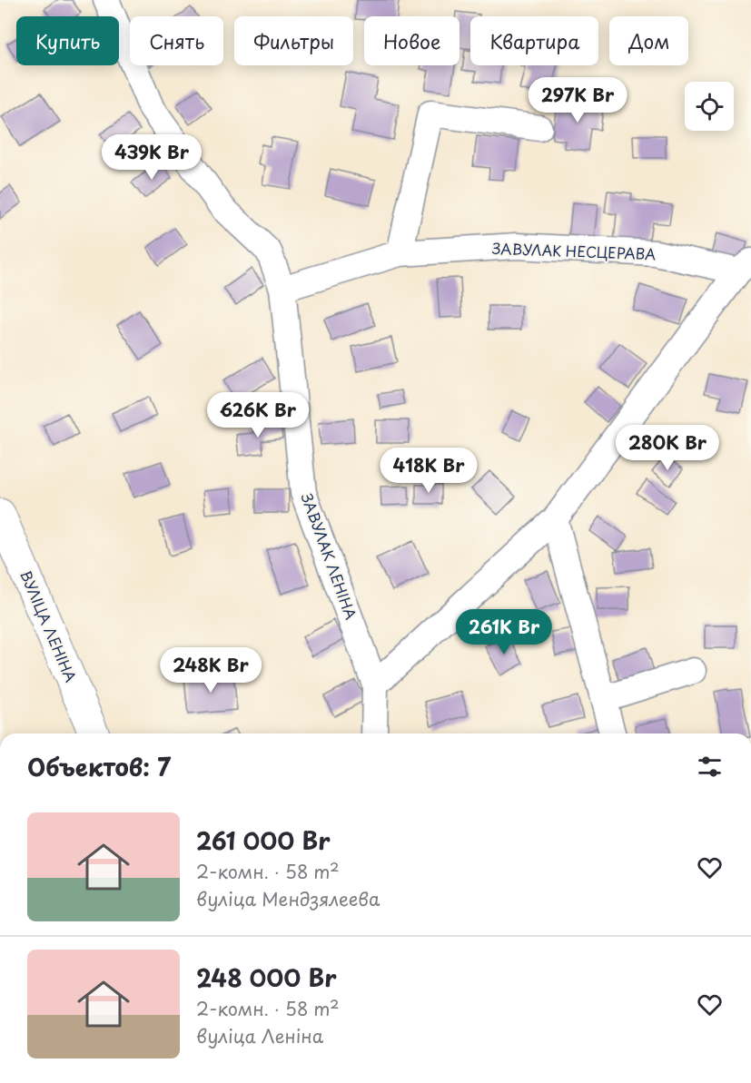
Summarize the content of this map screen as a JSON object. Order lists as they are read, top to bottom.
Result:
{
  "streets": {
    "main road": ["ВУЛІЦА ЛЕНІНА"],
    "street": ["ЗАВУЛАК НЕСЦЕРАВА", "ЗАВУЛАК ЛЕНІНА"]
  },
  "crossings": [
    ["ЗАВУЛАК НЕСЦЕРАВА", "ЗАВУЛАК ЛЕНІНА"]
  ],
  "page": {
    "chip": [
      "Купить",
      "Снять",
      "Фильтры",
      "Новое",
      "Квартира",
      "Дом"
    ],
    "price": [
      "297K Br",
      "439K Br",
      "626K Br",
      "280K Br",
      "418K Br",
      "261K Br",
      "248K Br"
    ],
    "heading": "Объектов: 7",
    "list": [
      {
        "name": "261 000 Br",
        "note": "2-комн. · 58 m² · вуліца Мендзялеева"
      },
      {
        "name": "248 000 Br",
        "note": "2-комн. · 58 m² · вуліца Леніна"
      }
    ]
  }
}
